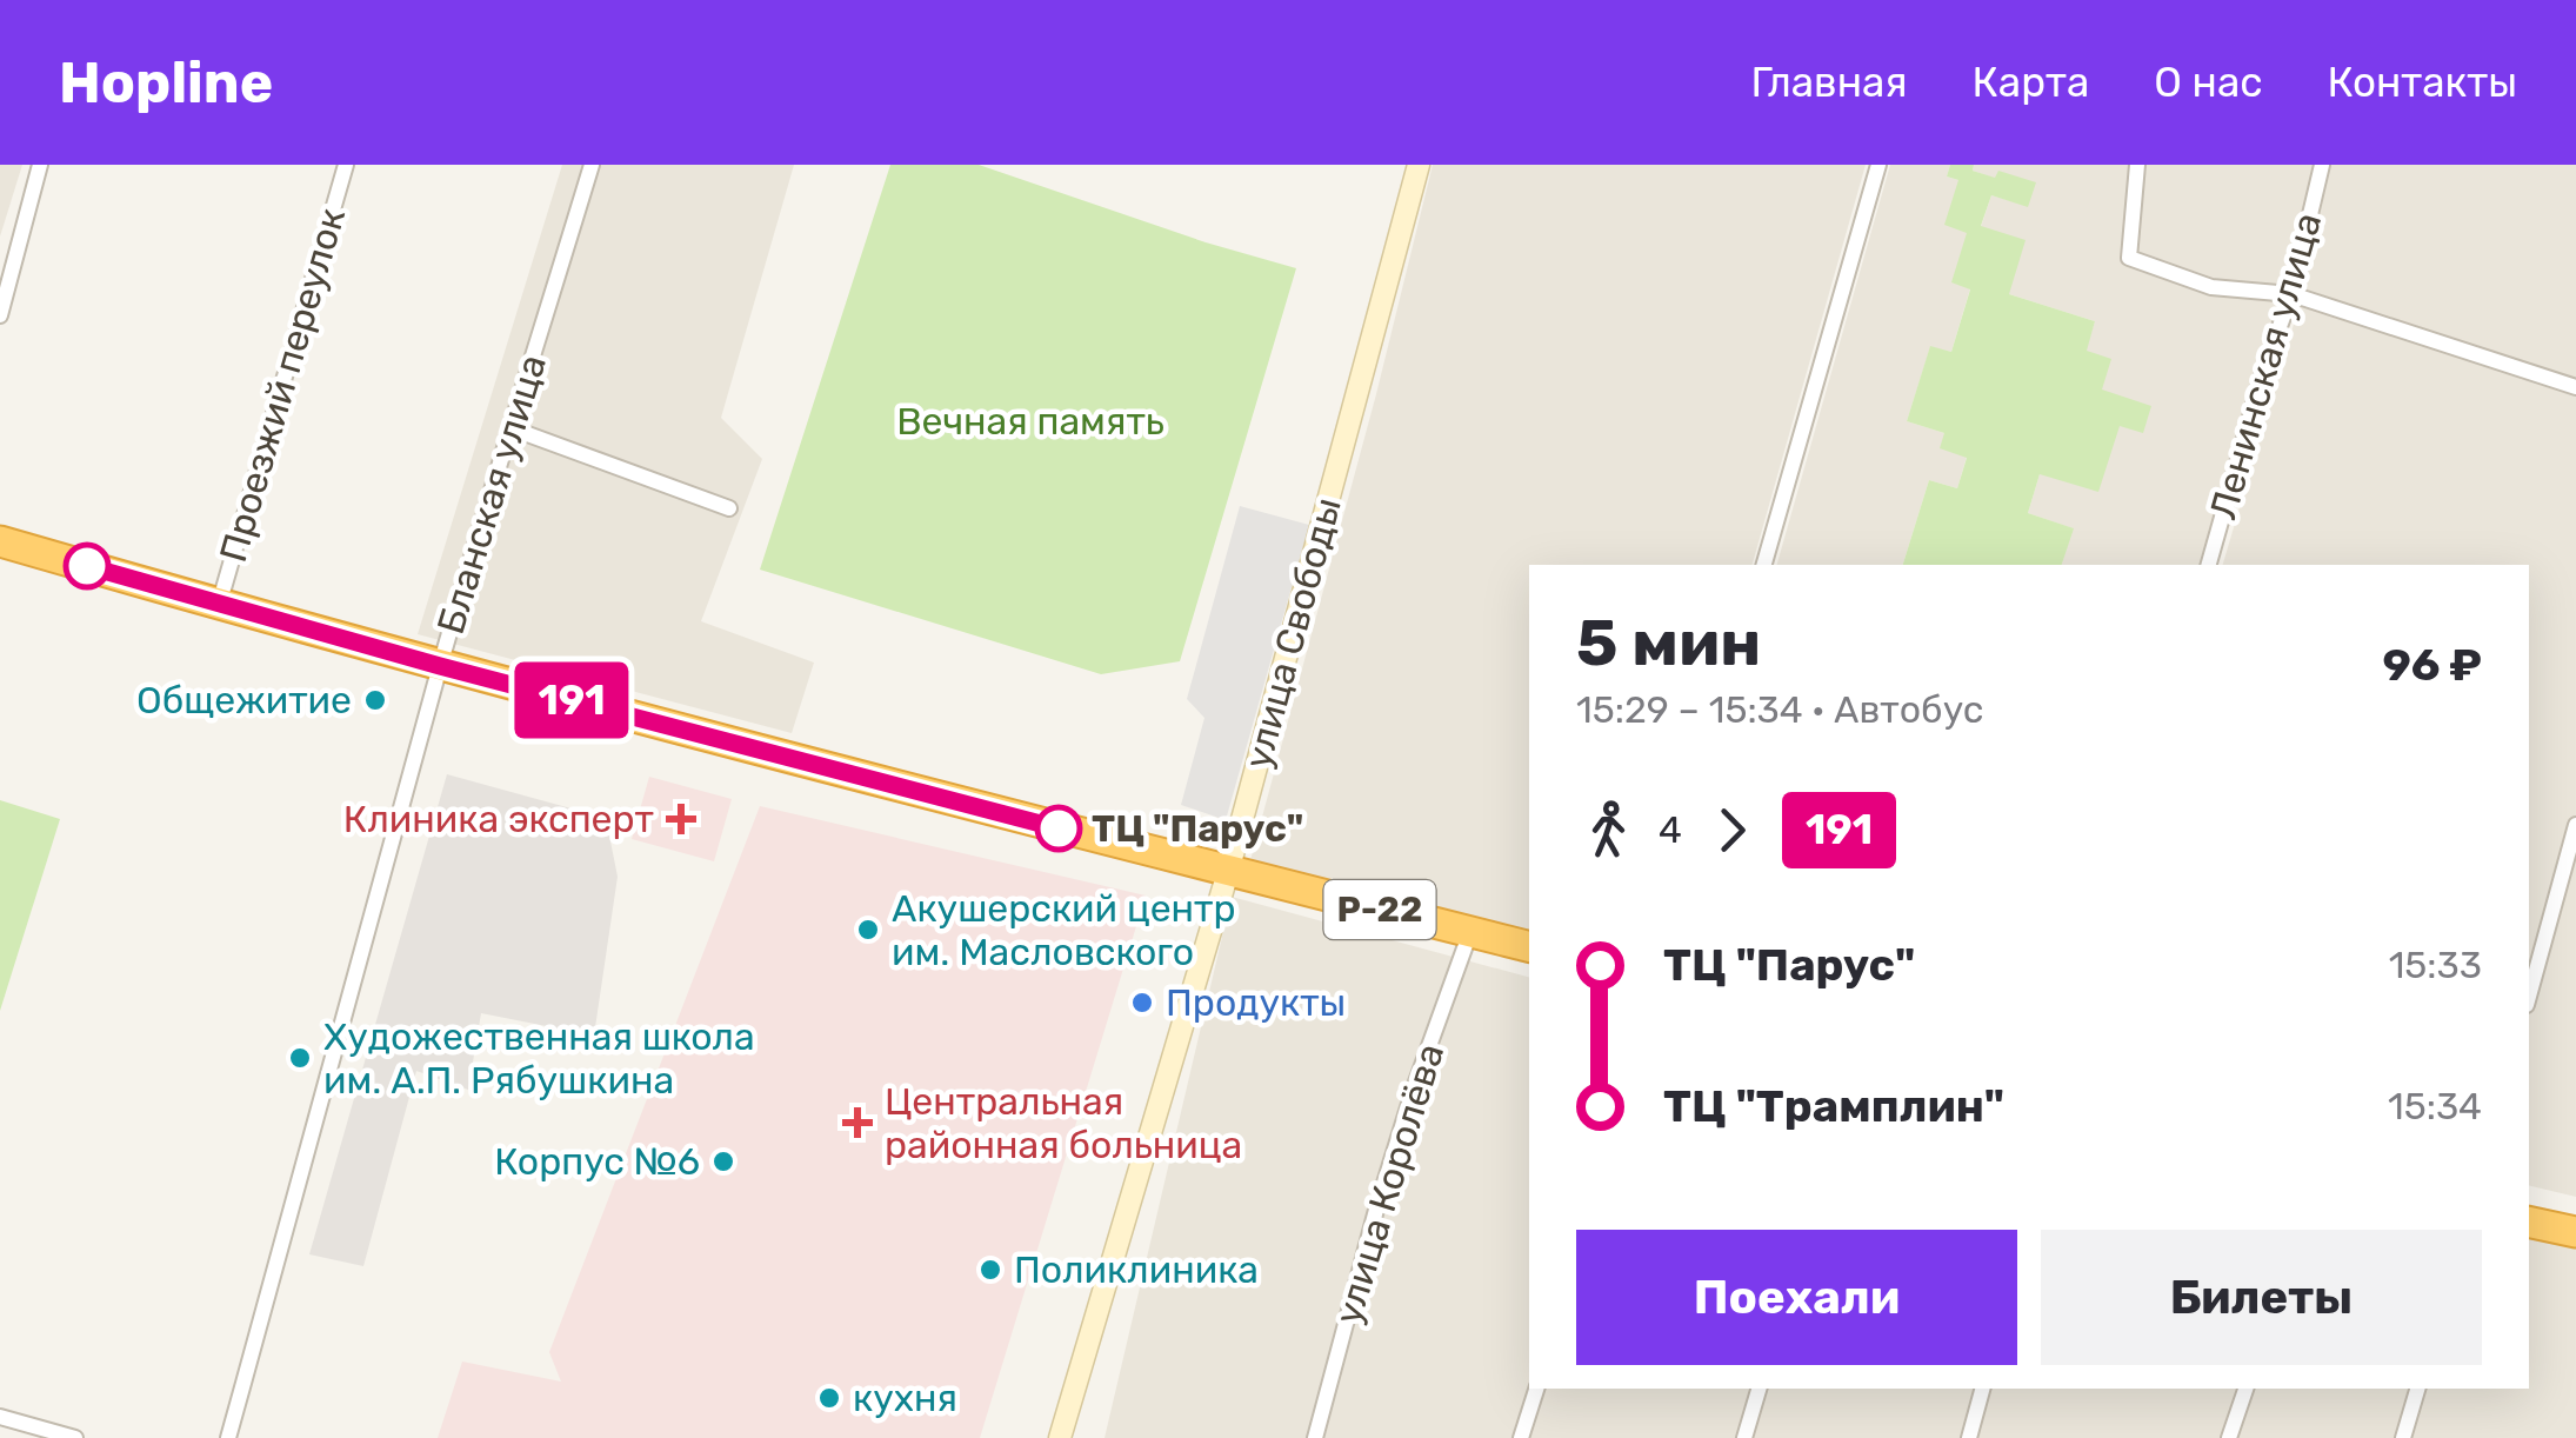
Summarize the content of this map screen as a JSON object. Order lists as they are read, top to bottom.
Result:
{
  "streets": {
    "highway": ["Р-22"],
    "main road": ["улица Свободы"],
    "street": [
      "Ленинская улица",
      "Проезжий переулок",
      "Бланская улица",
      "улица Королёва"
    ]
  },
  "crossings": [
    ["Проезжий переулок", "Р-22"],
    ["Бланская улица", "Р-22"],
    ["улица Свободы", "Р-22"],
    ["Р-22", "улица Королёва"]
  ],
  "parks": ["Вечная память"],
  "places": {
    "other": [
      "Общежитие",
      "ТЦ \"Парус\"",
      "Акушерский центр им. Масловского",
      "Продукты",
      "Художественная школа им. А.П. Рябушкина",
      "Корпус №6",
      "Поликлиника",
      "кухня"
    ],
    "health": ["Клиника эксперт", "Центральная районная больница"]
  },
  "lines": ["bus line 191"],
  "page": {
    "header": "Hopline",
    "nav": [
      "Главная",
      "Карта",
      "О нас",
      "Контакты"
    ],
    "on_map": "191",
    "heading": ["5 мин", "15:29 – 15:34 · Автобус", "96 ₽"],
    "legs": ["4", "191"],
    "list": [
      {
        "name": "ТЦ \"Парус\"",
        "value": "15:33"
      },
      {
        "name": "ТЦ \"Трамплин\"",
        "value": "15:34"
      }
    ],
    "buttons": ["Поехали", "Билеты"]
  }
}
